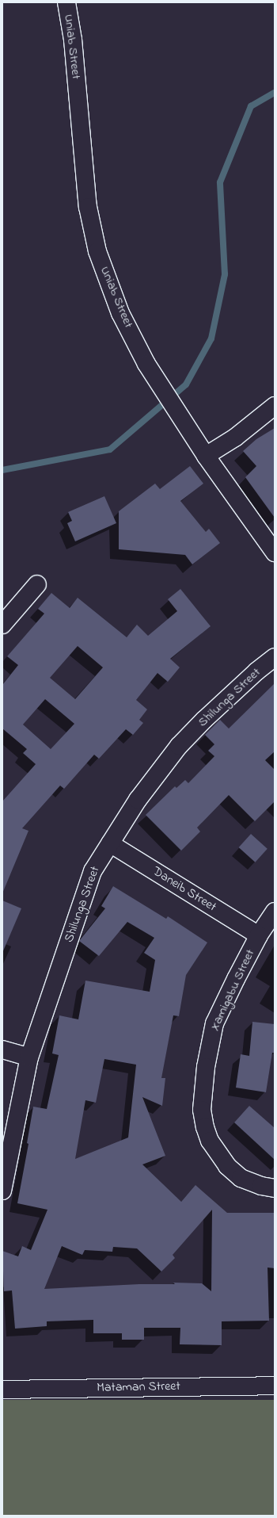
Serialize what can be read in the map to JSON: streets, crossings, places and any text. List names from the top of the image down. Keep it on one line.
{"streets":{"street":["Uniab Street","Shilunga Street","Daneib Street","Xamigabu Street","Mataman Street"]},"crossings":[["Shilunga Street","Daneib Street"],["Daneib Street","Xamigabu Street"]]}
